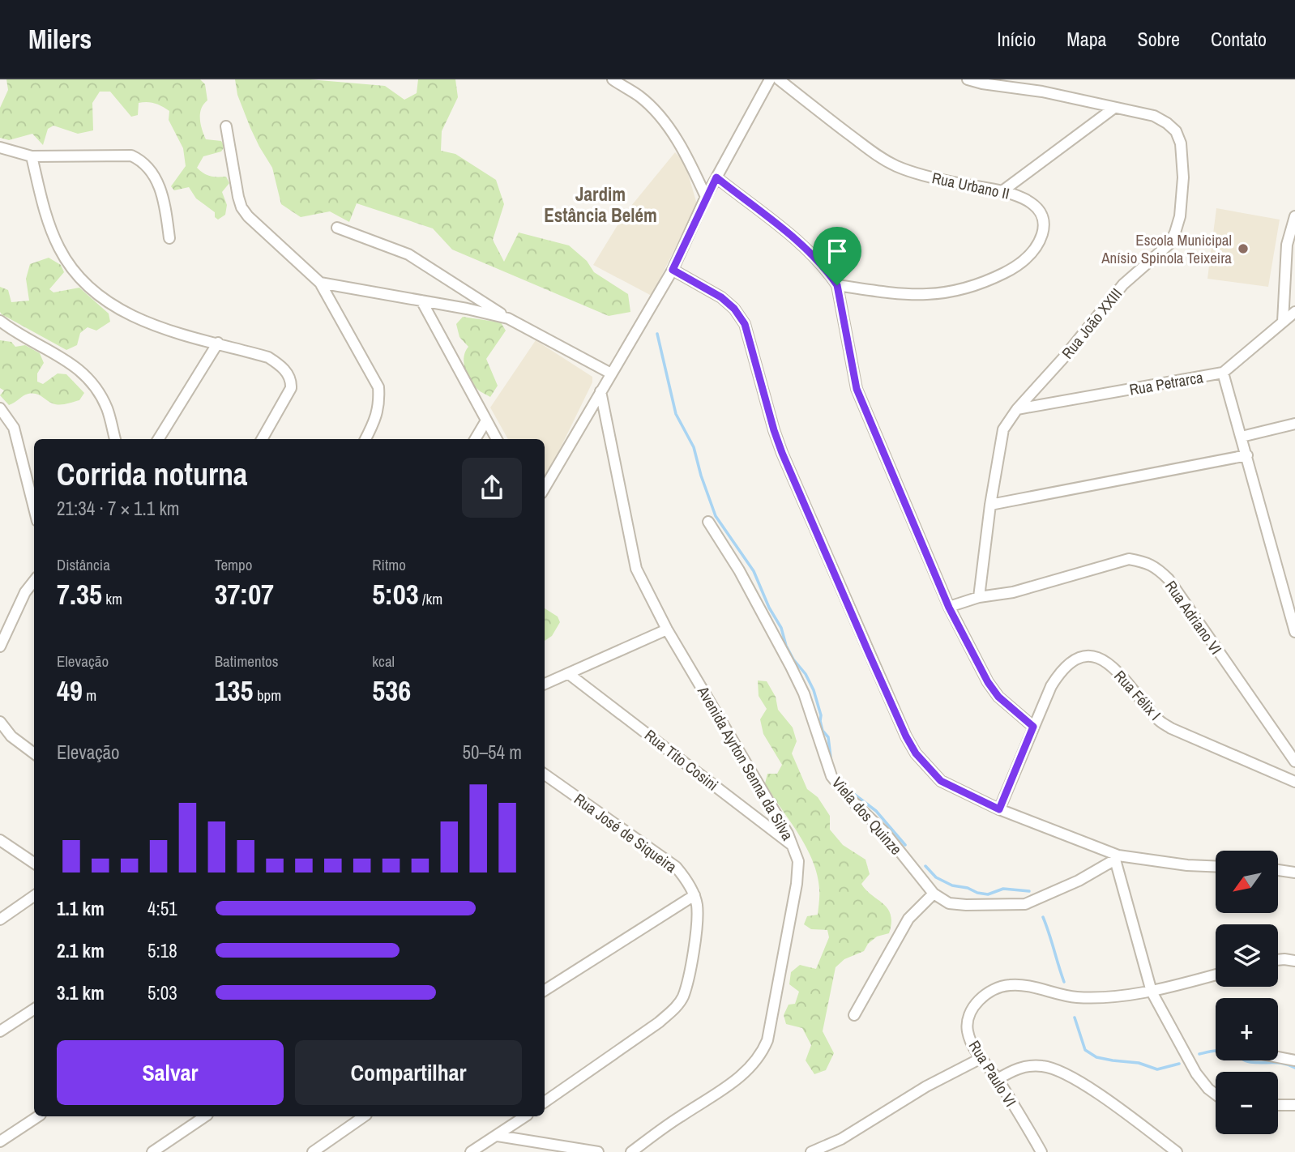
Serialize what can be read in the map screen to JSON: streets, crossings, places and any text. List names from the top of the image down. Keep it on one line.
{"streets":{"street":["Rua Urbano II","Rua João XXIII","Rua Petrarca","Rua Adriano VI","Rua Félix I","Rua Tito Cosini","Avenida Ayrton Senna da Silva","Viela dos Quinze","Rua José de Siqueira","Rua Paulo VI"]},"crossings":[["Rua João XXIII","Rua Petrarca"],["Rua João XXIII","Rua Adriano VI"],["Rua Tito Cosini","Avenida Ayrton Senna da Silva"]],"districts":["Jardim Estância Belém"],"places":["Escola Municipal Anísio Spinola Teixeira"],"north":"bottom left","page":{"header":"Milers","nav":["Início","Mapa","Sobre","Contato"],"heading":["Corrida noturna","21:34 · 7 × 1.1 km"],"stats":[["Distância","7.35 km"],["Tempo","37:07"],["Ritmo","5:03 /km"],["Elevação","49 m"],["Batimentos","135 bpm"],["kcal","536"]],"chart":["Elevação","50–54 m"],"map_buttons":["+","−"],"list":[{"name":"1.1 km","note":"4:51"},{"name":"2.1 km","note":"5:18"},{"name":"3.1 km","note":"5:03"}],"buttons":["Salvar","Compartilhar"]}}
